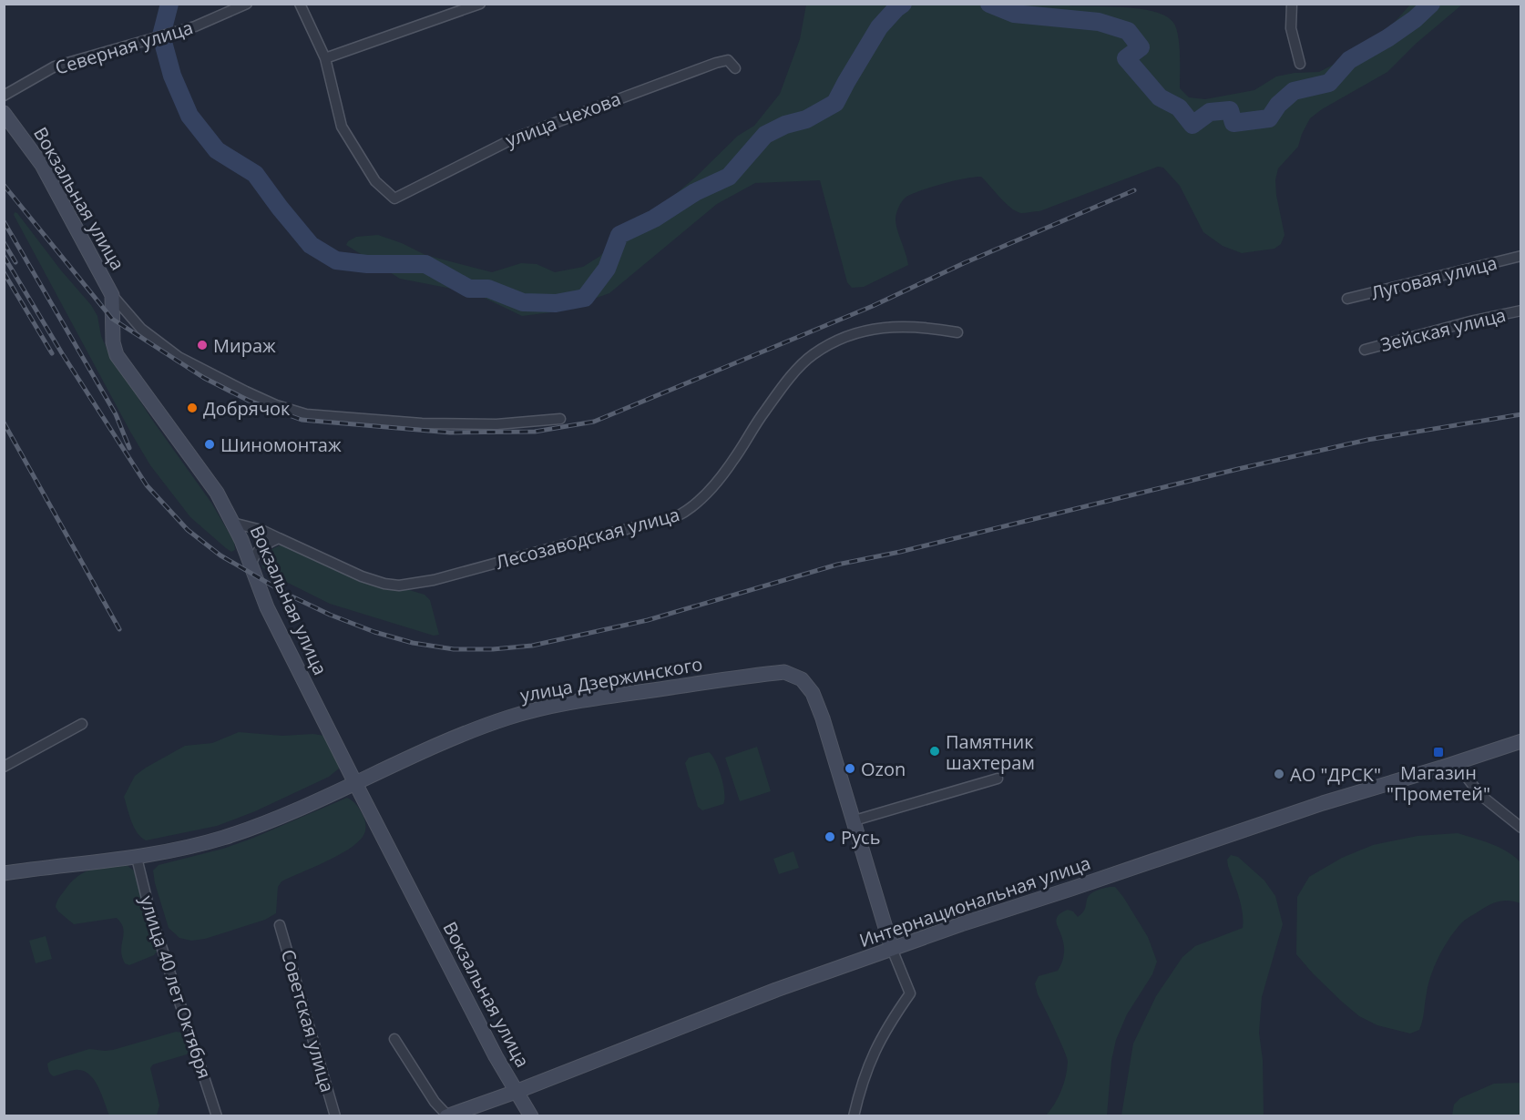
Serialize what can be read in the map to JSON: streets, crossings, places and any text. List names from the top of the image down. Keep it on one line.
{"streets":{"main road":["Вокзальная улица","улица Дзержинского","Интернациональная улица"],"street":["Северная улица","улица Чехова","Луговая улица","Зейская улица","Лесозаводская улица","улица 40 лет Октября","Советская улица"]},"crossings":[["Вокзальная улица","Лесозаводская улица"],["Вокзальная улица","улица Дзержинского"],["Вокзальная улица","Интернациональная улица"],["улица Дзержинского","Интернациональная улица"],["улица Дзержинского","улица 40 лет Октября"]],"places":{"other":["Мираж","Добрячок","Шиномонтаж","Памятник шахтерам","Ozon","АО \"ДРСК\"","Русь"],"transit":["Магазин \"Прометей\""]}}
